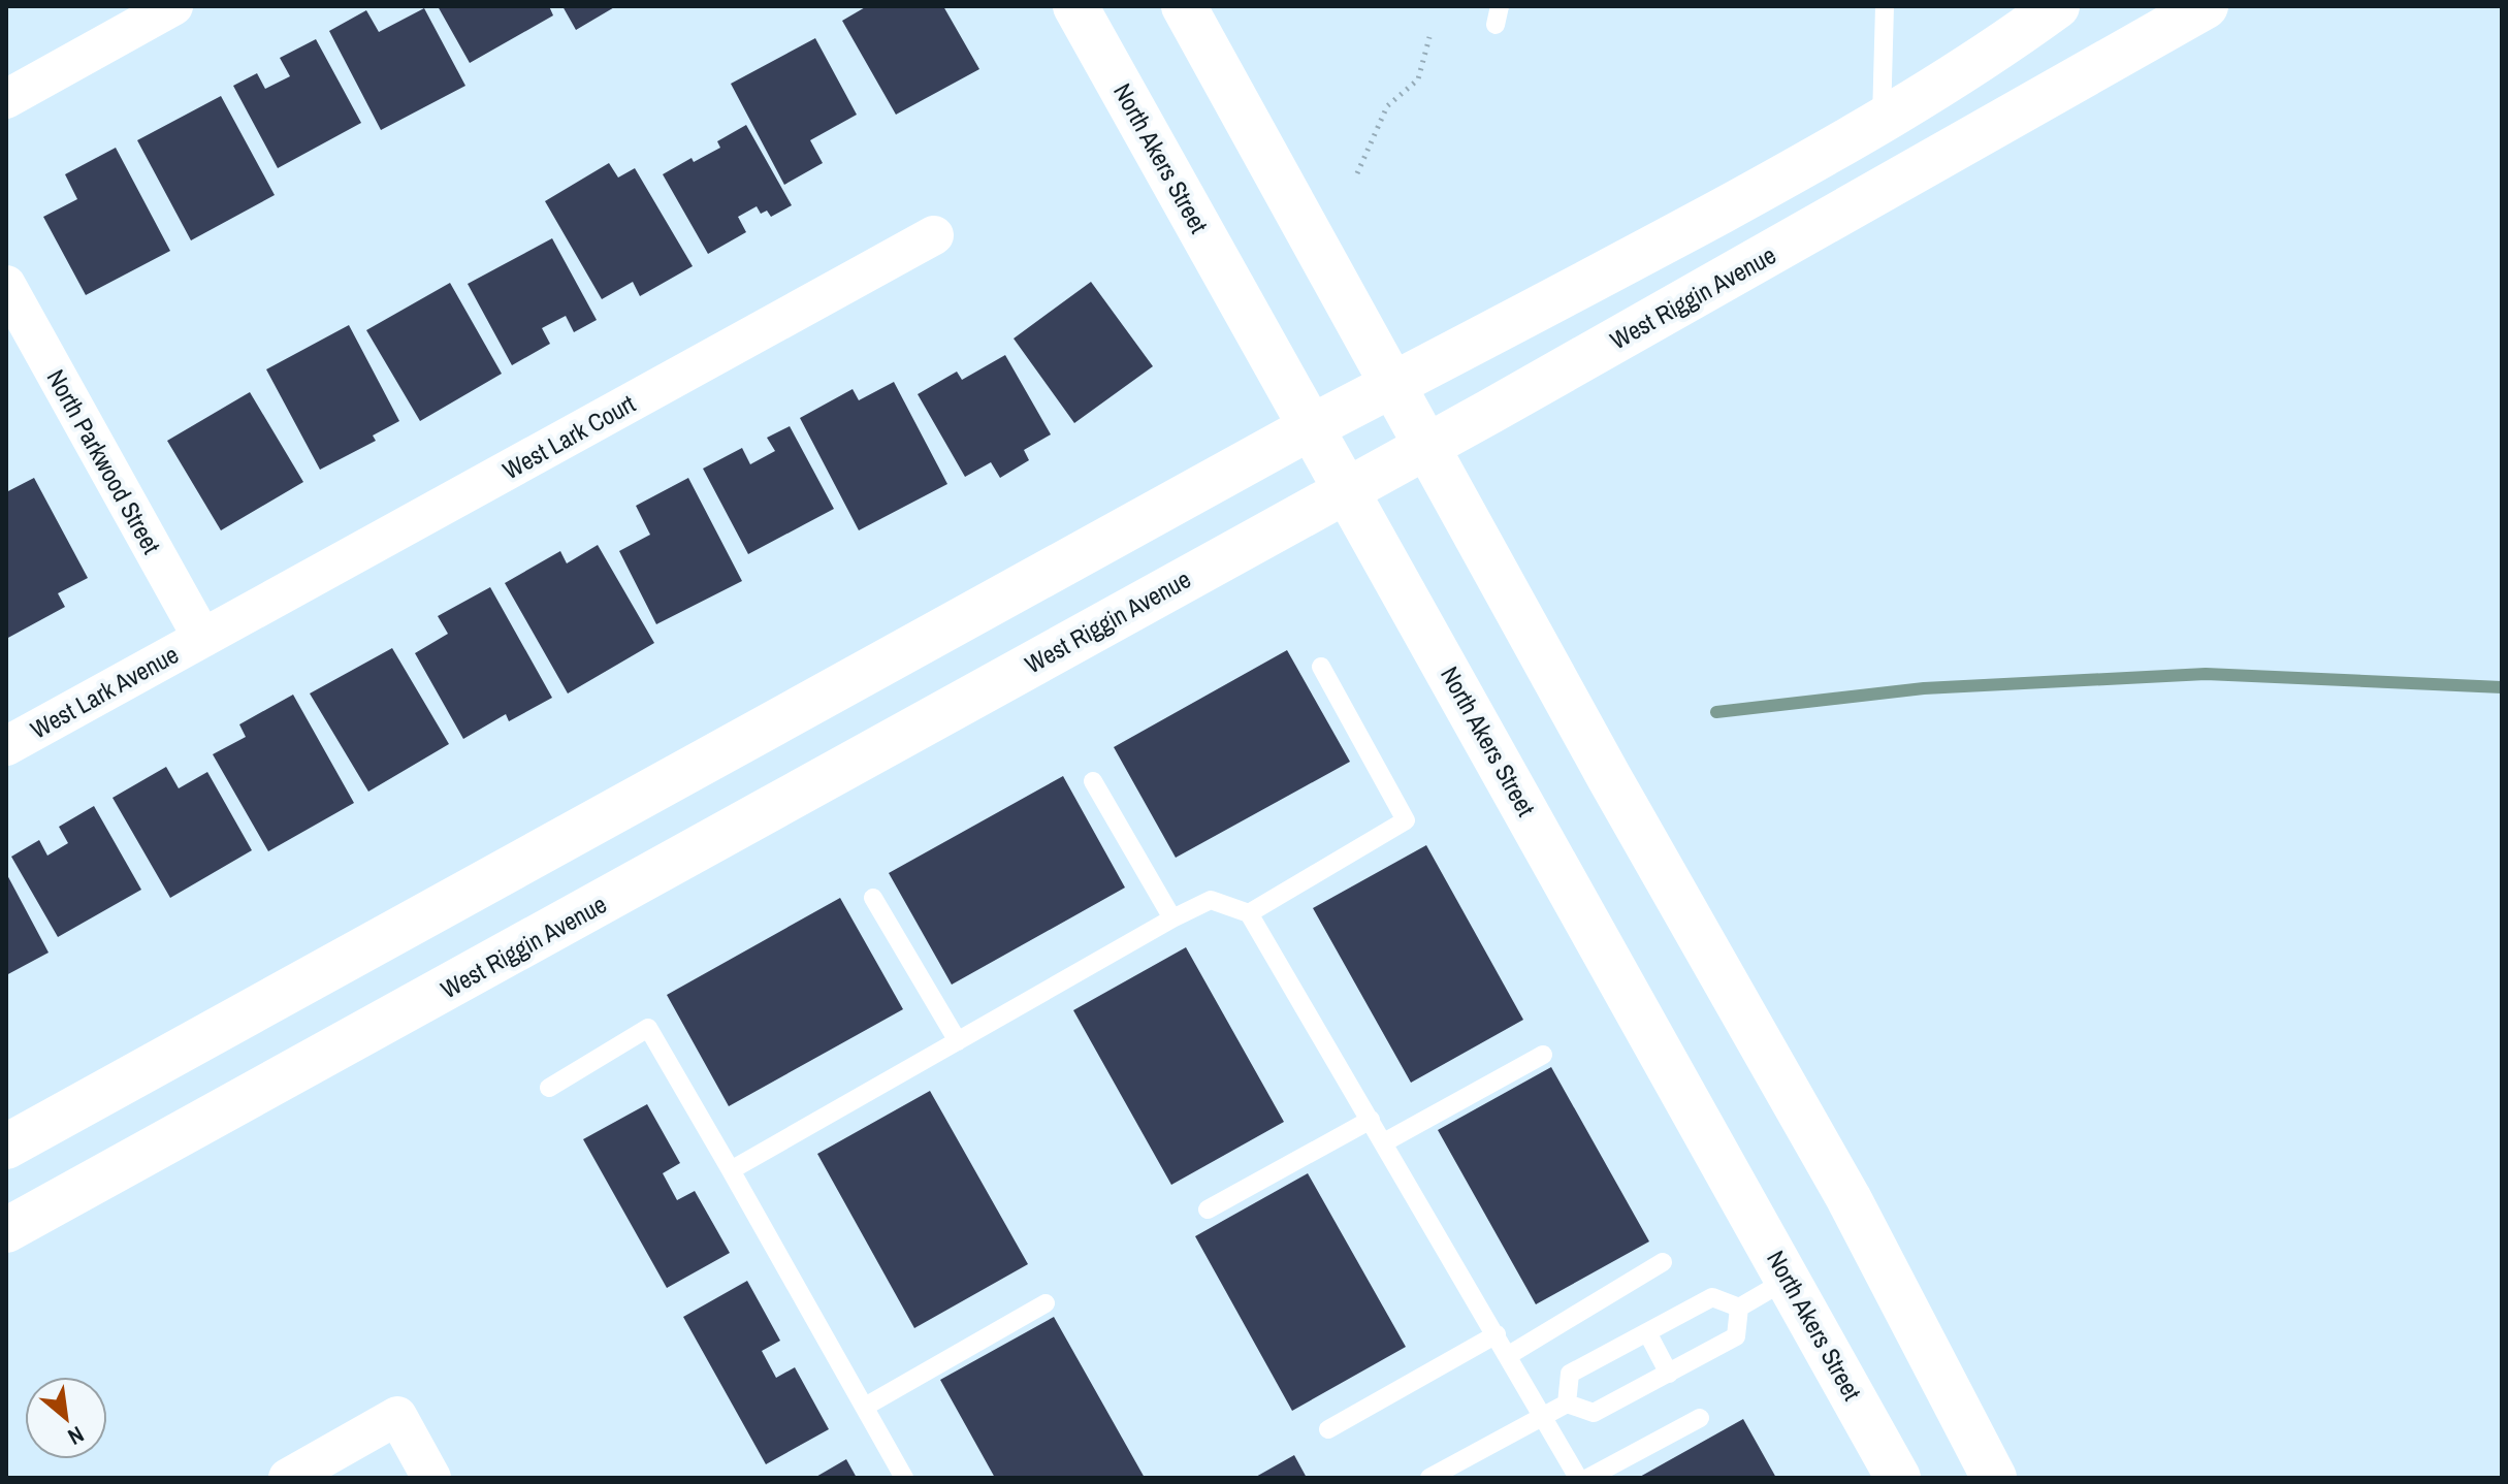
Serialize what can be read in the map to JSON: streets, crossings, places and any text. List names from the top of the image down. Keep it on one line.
{"streets":{"main road":["North Akers Street","West Riggin Avenue"],"street":["West Lark Court","North Parkwood Street","West Lark Avenue"]},"crossings":[["North Akers Street","West Riggin Avenue"],["West Lark Court","North Parkwood Street"],["West Lark Court","West Lark Avenue"],["North Parkwood Street","West Lark Avenue"]],"north":"bottom right"}
